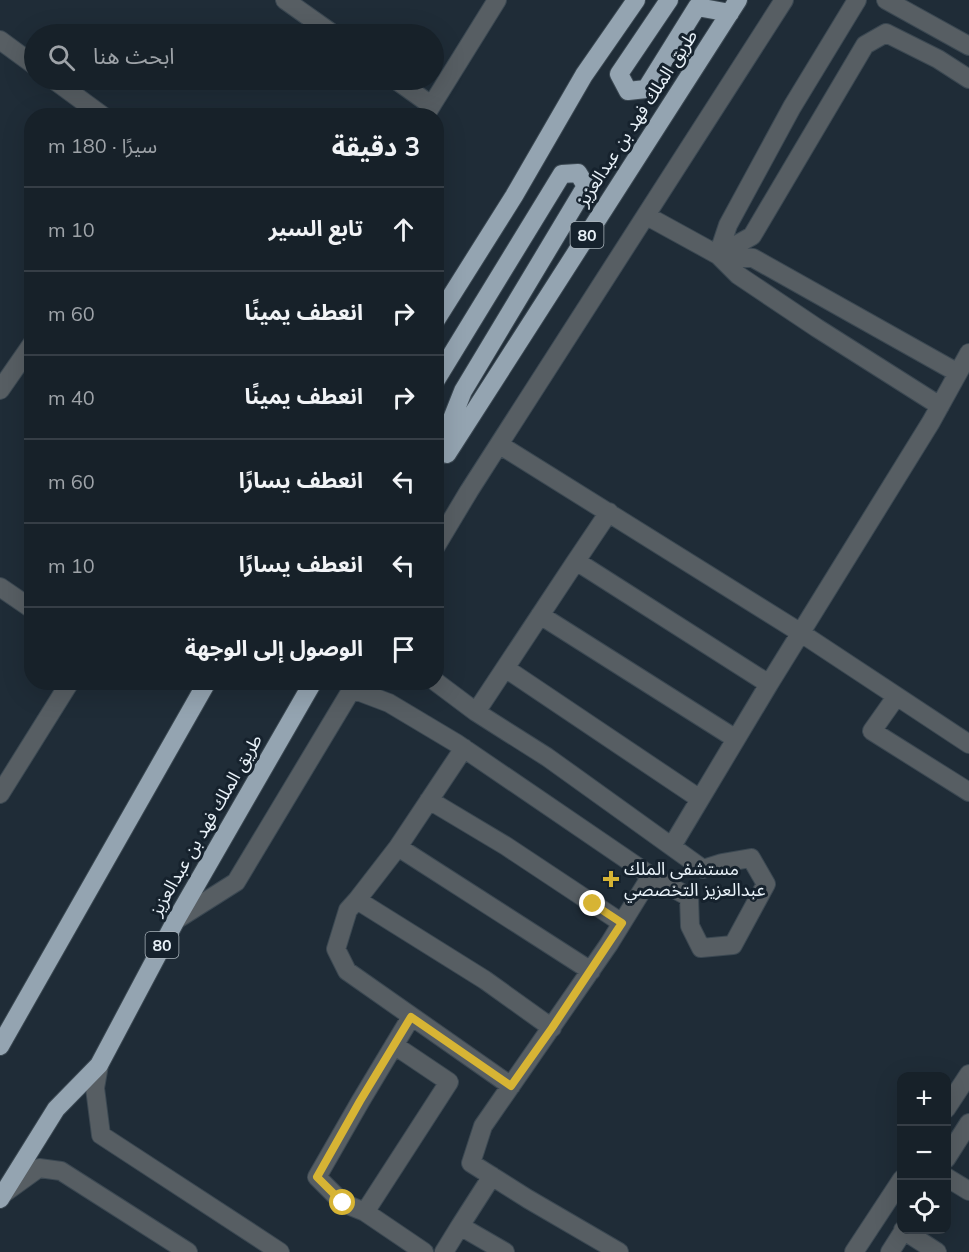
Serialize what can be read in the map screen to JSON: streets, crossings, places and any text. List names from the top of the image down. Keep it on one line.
{"streets":{"highway":["طريق الملك فهد بن عبدالعزيز","80"]},"places":{"health":["مستشفى الملك عبدالعزيز التخصصي"]},"page":{"search":"ابحث هنا","heading":["3 دقيقة","سيرًا · 180 m"],"list":[["تابع السير","10 m"],["انعطف يمينًا","60 m"],["انعطف يمينًا","40 m"],["انعطف يسارًا","60 m"],["انعطف يسارًا","10 m"],"الوصول إلى الوجهة"],"map_buttons":["+","−"]}}
